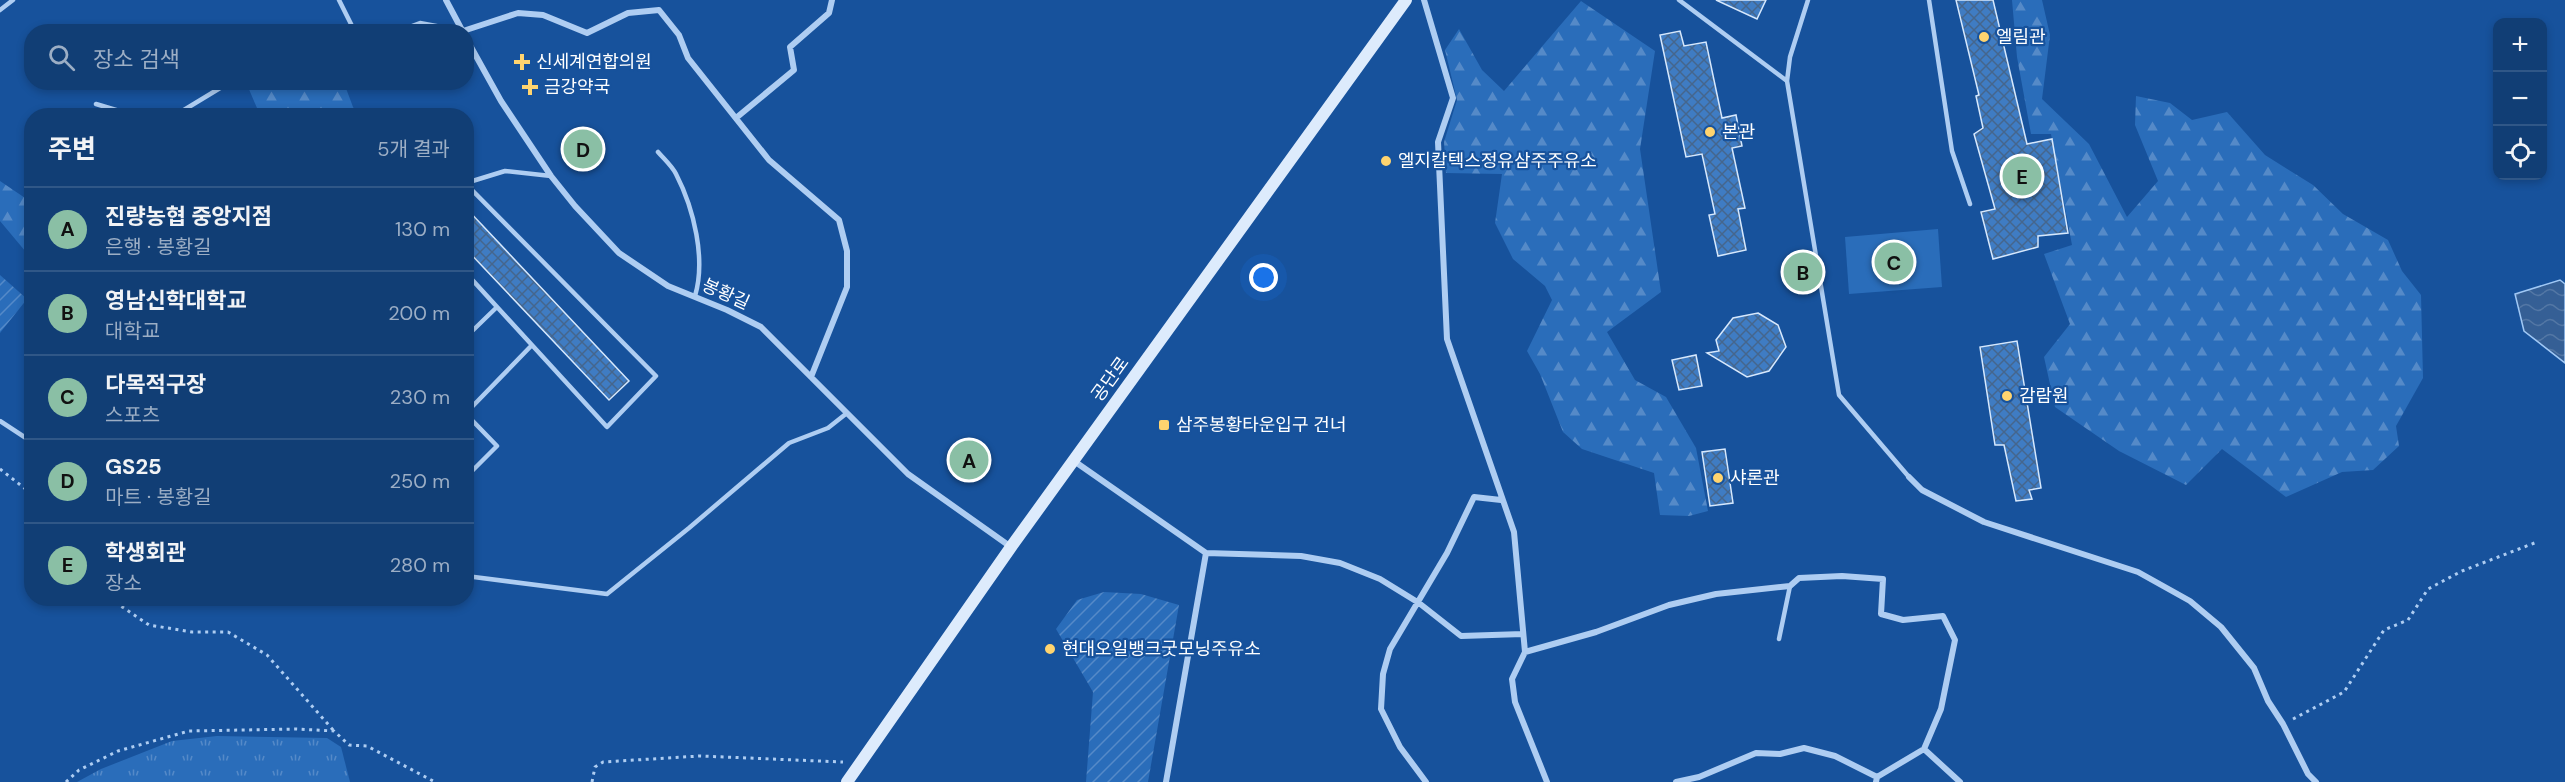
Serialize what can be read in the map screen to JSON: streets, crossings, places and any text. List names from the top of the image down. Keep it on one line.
{"streets":{"street":["봉황길","공단로"]},"crossings":[["봉황길","공단로"]],"places":{"other":["엘림관","본관","엘지칼텍스정유삼주주유소","감람원","샤론관","현대오일뱅크굿모닝주유소"],"health":["신세계연합의원","금강약국"],"transit":["삼주봉황타운입구 건너"]},"page":{"map_buttons":["+","−"],"search":"장소 검색","heading":["주변","5개 결과"],"pins":["D","E","C","B","A"],"list":[{"mark":"A","name":"진량농협 중앙지점","note":"은행 · 봉황길","value":"130 m"},{"mark":"B","name":"영남신학대학교","note":"대학교","value":"200 m"},{"mark":"C","name":"다목적구장","note":"스포츠","value":"230 m"},{"mark":"D","name":"GS25","note":"마트 · 봉황길","value":"250 m"},{"mark":"E","name":"학생회관","note":"장소","value":"280 m"}]}}
